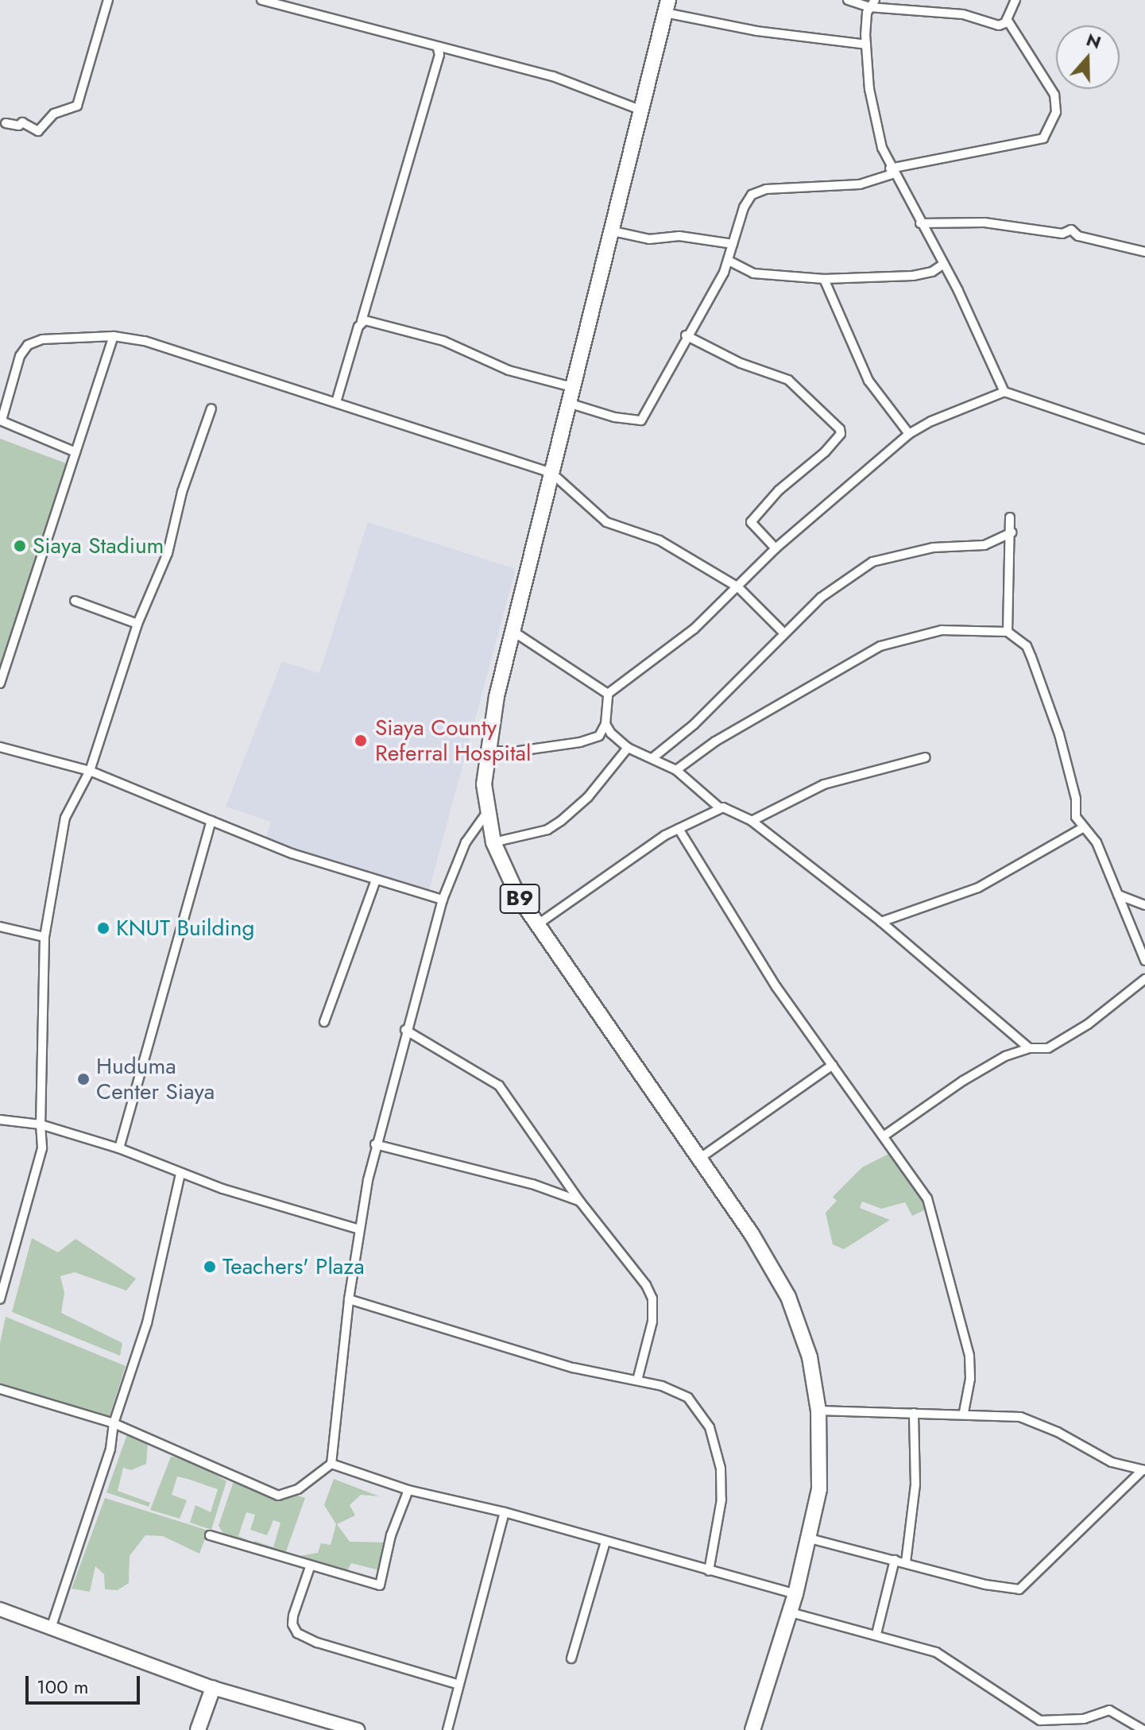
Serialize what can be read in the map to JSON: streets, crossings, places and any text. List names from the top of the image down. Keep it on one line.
{"streets":{"highway":["B9"]},"places":["Siaya Stadium","Siaya County Referral Hospital","KNUT Building","Huduma Center Siaya","Teachers' Plaza"],"scale_bar":"100 m","north":"top"}
